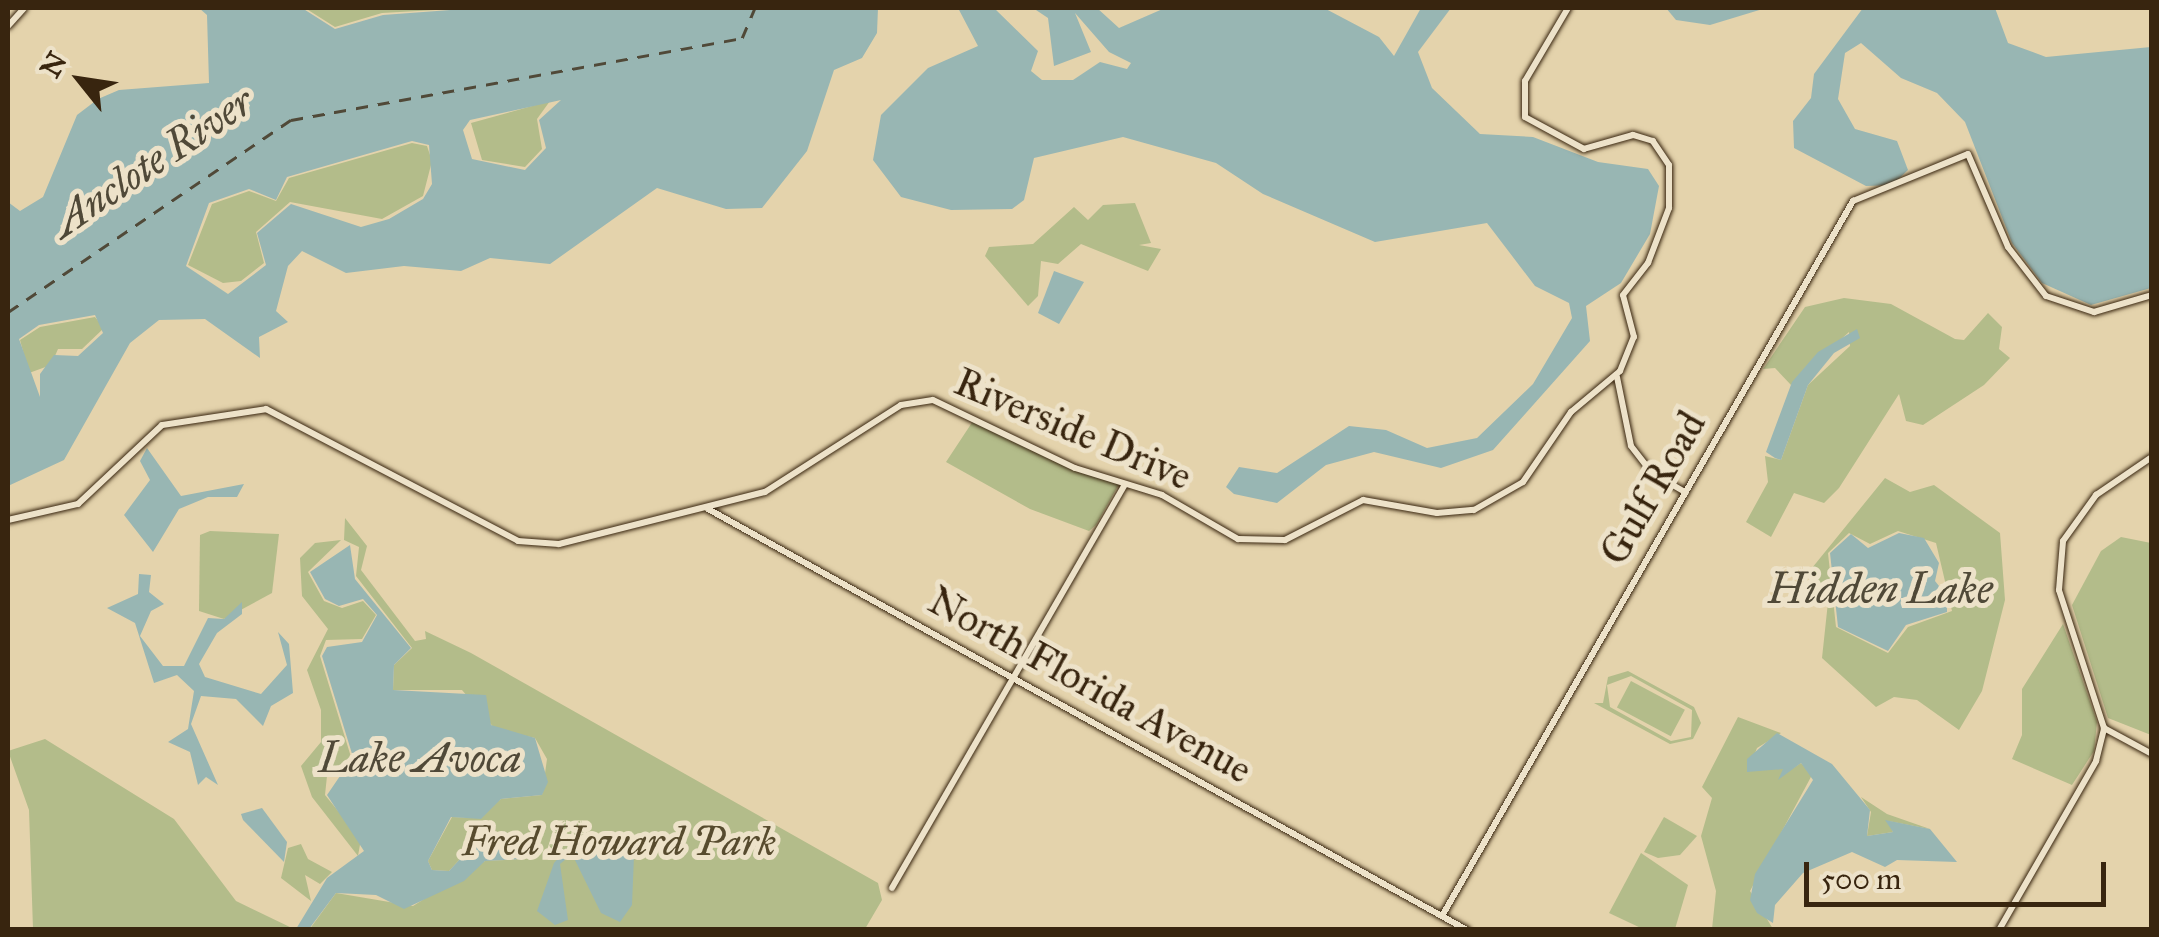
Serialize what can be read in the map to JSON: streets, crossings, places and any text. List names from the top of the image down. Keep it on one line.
{"streets":{"street":["Riverside Drive","Gulf Road","North Florida Avenue"]},"crossings":[["Riverside Drive","North Florida Avenue"],["Gulf Road","North Florida Avenue"]],"water":["Anclote River","Hidden Lake","Lake Avoca"],"parks":["Fred Howard Park"],"scale_bar":"500 m","north":"top left"}
